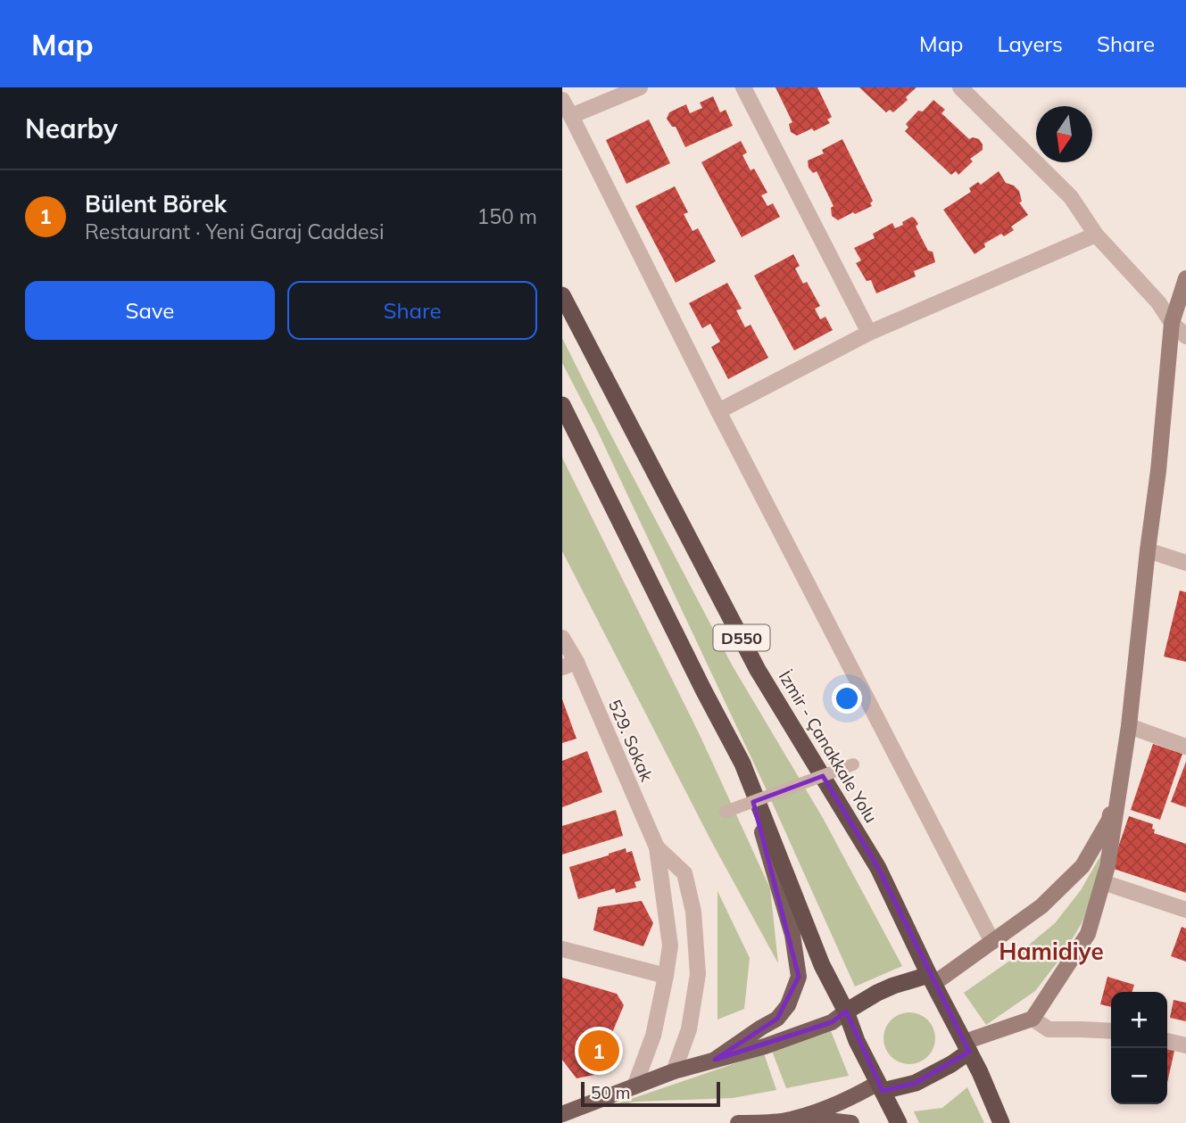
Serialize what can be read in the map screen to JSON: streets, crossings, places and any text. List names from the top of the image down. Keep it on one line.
{"streets":{"highway":["D550","İzmir - Çanakkale Yolu"],"street":["529. Sokak"]},"districts":["Hamidiye"],"scale_bar":"50 m","north":"bottom","page":{"header":"Map","nav":["Map","Layers","Share"],"heading":"Nearby","list":[{"mark":"1","name":"Bülent Börek","note":"Restaurant · Yeni Garaj Caddesi","value":"150 m"}],"buttons":["Save","Share"],"map_buttons":["+","−"],"pins":"1","scale":"50 m"}}
